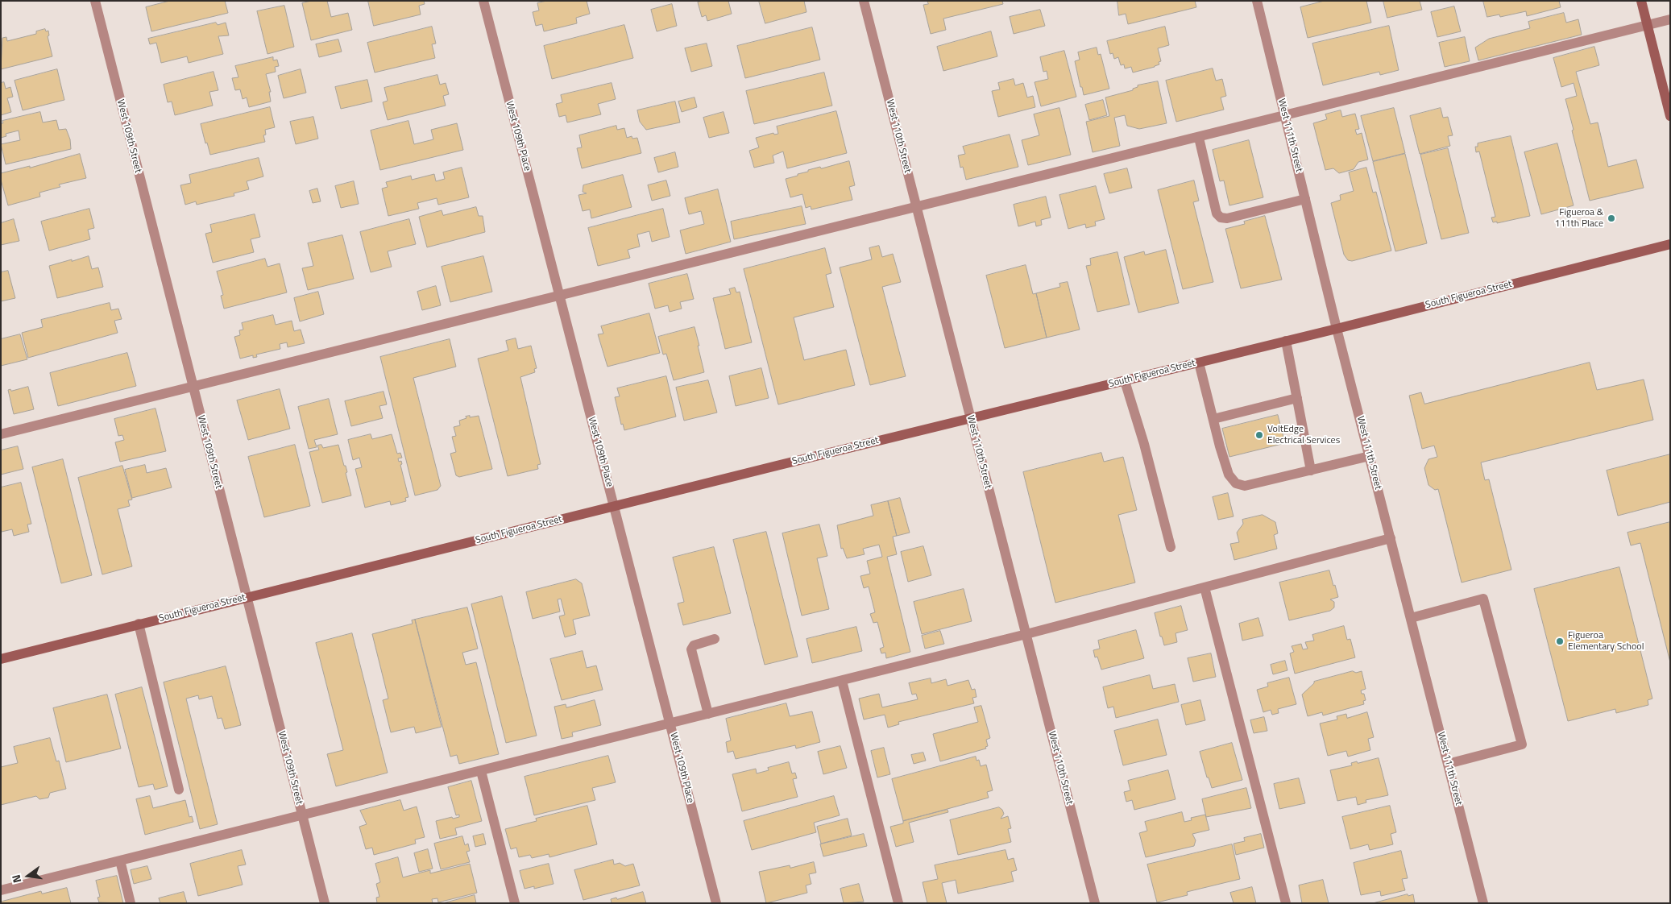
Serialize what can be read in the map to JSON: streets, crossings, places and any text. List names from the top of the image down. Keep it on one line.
{"streets":{"main road":["South Figueroa Street"],"street":["West 111th Street","West 109th Street","West 109th Place","West 110th Street"]},"crossings":[["West 111th Street","South Figueroa Street"],["West 109th Street","South Figueroa Street"],["West 109th Place","South Figueroa Street"],["West 110th Street","South Figueroa Street"]],"places":["Figueroa & 111th Place","VoltEdge Electrical Services","Figueroa Elementary School"],"north":"left"}
